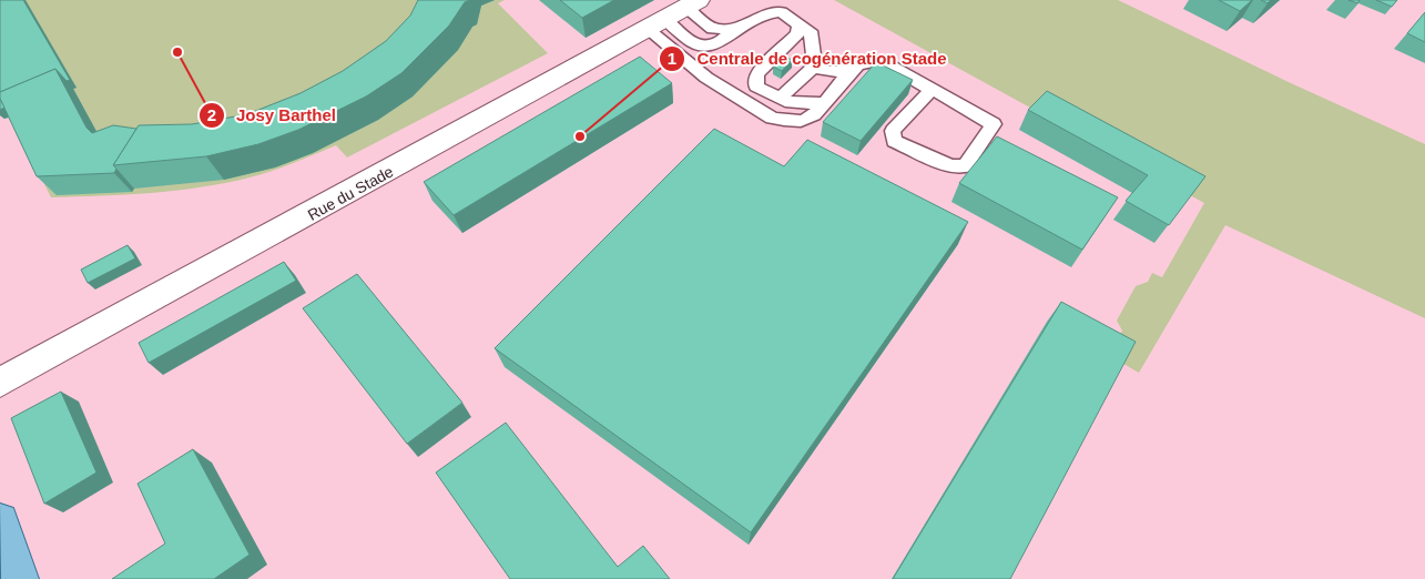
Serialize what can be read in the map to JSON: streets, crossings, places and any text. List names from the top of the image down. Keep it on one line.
{"streets":{"street":["Rue du Stade"]},"places":["Josy Barthel","Centrale de cogénération Stade"]}
